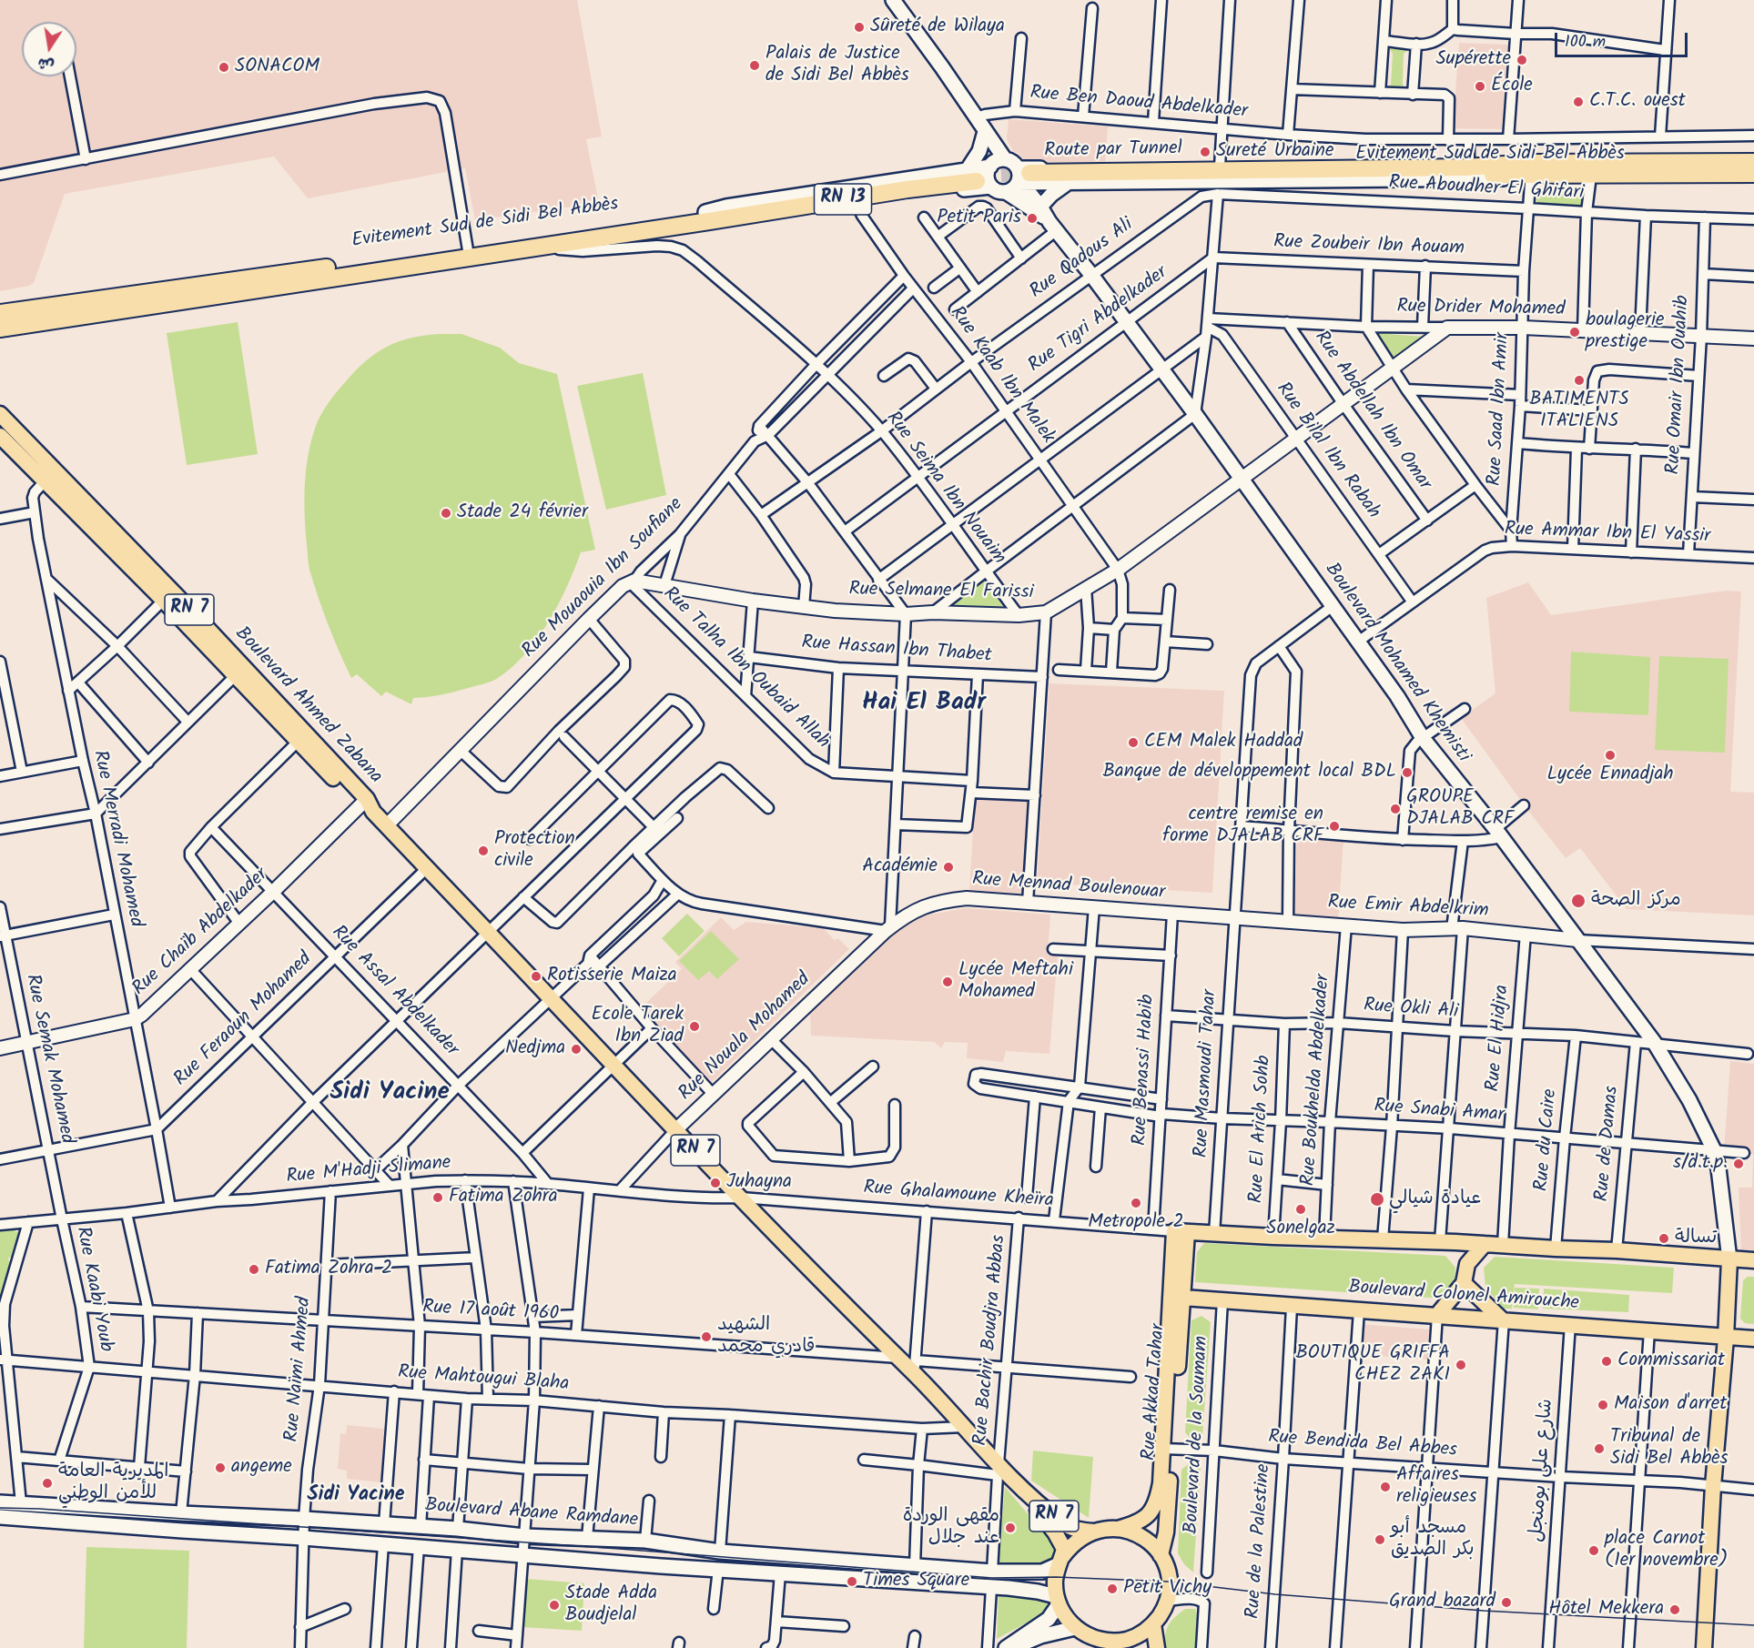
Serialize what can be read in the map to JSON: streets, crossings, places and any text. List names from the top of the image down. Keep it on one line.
{"streets":{"highway":["Evitement Sud de Sidi Bel Abbès","RN 13"],"main road":["RN 7","Boulevard Mohamed Khemisti","Boulevard Ahmed Zabana","Boulevard Colonel Amirouche","Rue Akkad Tahar","Boulevard Abane Ramdane"],"street":["Rue Ben Daoud Abdelkader","Rue Aboudher El Ghifari","Rue Zoubeir Ibn Aouam","Rue Qadous Ali","Rue Drider Mohamed","Rue Tigri Abdelkader","Rue Kaab Ibn Malek","Rue Omair Ibn Ouahib","Rue Saad Ibn Amir","Rue Abdellah Ibn Omar","Rue Bilal Ibn Rabah","Rue Seima Ibn Nouaim","Rue Ammar Ibn El Yassir","Rue Mouaouia Ibn Soufiane","Rue Selmane El Farissi","Rue Hassan Ibn Thabet","Rue Talha Ibn Oubaid Allah","Rue Merradi Mohamed","Rue Mennad Boulenouar","Rue Emir Abdelkrim","Rue Chaïb Abdelkader","Rue Assal Abdelkader","Rue Okli Ali","Rue Feraoun Mohamed","Rue Nouala Mohamed","Rue El Hidjra","Rue Semak Mohamed","Rue Benassi Habib","Rue Masmoudi Tahar","Rue Boukhelda Abdelkader","Rue Snabi Amar","Rue El Arich Sohb","Rue du Caire","Rue de Damas","Rue M'Hadji Slimane","Rue Ghalamoune Kheïra","Rue Kaabi Youb","Rue 17 août 1960","Rue Bachir Boudjra Abbas","Rue Naïmi Ahmed","Rue Mahtougui Blaha","Boulevard de la Soumam","Rue Bendida Bel Abbes","شارع علي بومنجل","Rue de la Palestine"]},"crossings":[["Evitement Sud de Sidi Bel Abbès","RN 13"],["Evitement Sud de Sidi Bel Abbès","Rue Saad Ibn Amir"],["Evitement Sud de Sidi Bel Abbès","Rue Seima Ibn Nouaim"],["Rue Aboudher El Ghifari","Rue Qadous Ali"],["Rue Aboudher El Ghifari","Rue Omair Ibn Ouahib"],["Rue Aboudher El Ghifari","Rue Saad Ibn Amir"],["Rue Zoubeir Ibn Aouam","Rue Tigri Abdelkader"],["Rue Zoubeir Ibn Aouam","Rue Saad Ibn Amir"],["Rue Qadous Ali","Rue Kaab Ibn Malek"],["Rue Qadous Ali","Rue Seima Ibn Nouaim"],["Rue Qadous Ali","Boulevard Mohamed Khemisti"],["Rue Drider Mohamed","Rue Omair Ibn Ouahib"],["Rue Drider Mohamed","Rue Saad Ibn Amir"],["Rue Drider Mohamed","Rue Abdellah Ibn Omar"],["Rue Drider Mohamed","Rue Bilal Ibn Rabah"],["Rue Drider Mohamed","Rue Selmane El Farissi"],["Rue Tigri Abdelkader","Rue Kaab Ibn Malek"],["Rue Tigri Abdelkader","Rue Seima Ibn Nouaim"],["Rue Tigri Abdelkader","Boulevard Mohamed Khemisti"],["Rue Kaab Ibn Malek","Rue Mouaouia Ibn Soufiane"],["Rue Kaab Ibn Malek","Rue Selmane El Farissi"],["Rue Omair Ibn Ouahib","Rue Ammar Ibn El Yassir"],["Rue Saad Ibn Amir","Rue Ammar Ibn El Yassir"],["Rue Abdellah Ibn Omar","Rue Selmane El Farissi"],["Rue Bilal Ibn Rabah","Rue Ammar Ibn El Yassir"],["Rue Bilal Ibn Rabah","Rue Selmane El Farissi"],["Rue Seima Ibn Nouaim","Rue Mouaouia Ibn Soufiane"],["Rue Seima Ibn Nouaim","Rue Selmane El Farissi"],["Rue Ammar Ibn El Yassir","Boulevard Mohamed Khemisti"],["Rue Mouaouia Ibn Soufiane","Rue Selmane El Farissi"],["Rue Mouaouia Ibn Soufiane","RN 7"],["Rue Mouaouia Ibn Soufiane","Rue Talha Ibn Oubaid Allah"],["Rue Selmane El Farissi","Boulevard Mohamed Khemisti"],["Rue Selmane El Farissi","Rue Talha Ibn Oubaid Allah"],["RN 7","Boulevard Ahmed Zabana"],["RN 7","Rue Chaïb Abdelkader"],["RN 7","Rue Feraoun Mohamed"],["RN 7","Rue Nouala Mohamed"],["RN 7","Rue M'Hadji Slimane"],["RN 7","Rue Ghalamoune Kheïra"],["RN 7","Rue 17 août 1960"],["RN 7","Rue Bachir Boudjra Abbas"],["RN 7","Rue Mahtougui Blaha"],["RN 7","Rue Akkad Tahar"],["RN 7","Boulevard Abane Ramdane"],["Boulevard Mohamed Khemisti","Rue Emir Abdelkrim"],["Boulevard Mohamed Khemisti","Rue Okli Ali"],["Boulevard Mohamed Khemisti","Rue Masmoudi Tahar"],["Boulevard Mohamed Khemisti","Rue Snabi Amar"],["Boulevard Ahmed Zabana","Rue Merradi Mohamed"],["Boulevard Ahmed Zabana","Rue Chaïb Abdelkader"],["Rue Merradi Mohamed","Rue Chaïb Abdelkader"],["Rue Merradi Mohamed","Rue Feraoun Mohamed"],["Rue Merradi Mohamed","Rue M'Hadji Slimane"],["Rue Mennad Boulenouar","Rue Emir Abdelkrim"],["Rue Mennad Boulenouar","Rue Nouala Mohamed"],["Rue Mennad Boulenouar","Rue Benassi Habib"],["Rue Mennad Boulenouar","Rue Masmoudi Tahar"],["Rue Emir Abdelkrim","Rue El Hidjra"],["Rue Emir Abdelkrim","Rue Masmoudi Tahar"],["Rue Emir Abdelkrim","Rue Boukhelda Abdelkader"],["Rue Chaïb Abdelkader","Rue Assal Abdelkader"],["Rue Chaïb Abdelkader","Rue Semak Mohamed"],["Rue Assal Abdelkader","Rue Feraoun Mohamed"],["Rue Assal Abdelkader","Rue M'Hadji Slimane"],["Rue Okli Ali","Rue El Hidjra"],["Rue Okli Ali","Rue Benassi Habib"],["Rue Okli Ali","Rue Masmoudi Tahar"],["Rue Okli Ali","Rue Boukhelda Abdelkader"],["Rue Okli Ali","Rue El Arich Sohb"],["Rue Okli Ali","Rue du Caire"],["Rue Okli Ali","Rue de Damas"],["Rue Nouala Mohamed","Rue M'Hadji Slimane"],["Rue El Hidjra","Rue Snabi Amar"],["Rue Semak Mohamed","Rue M'Hadji Slimane"],["Rue Semak Mohamed","Rue Kaabi Youb"],["Rue Benassi Habib","Rue Snabi Amar"],["Rue Benassi Habib","Rue Ghalamoune Kheïra"],["Rue Masmoudi Tahar","Rue Snabi Amar"],["Rue Boukhelda Abdelkader","Rue Snabi Amar"],["Rue Snabi Amar","Rue El Arich Sohb"],["Rue Snabi Amar","Rue du Caire"],["Rue Snabi Amar","Rue de Damas"],["Rue M'Hadji Slimane","Rue Ghalamoune Kheïra"],["Rue M'Hadji Slimane","Rue Kaabi Youb"],["Rue M'Hadji Slimane","Rue Naïmi Ahmed"],["Rue Ghalamoune Kheïra","Rue Bachir Boudjra Abbas"],["Rue Ghalamoune Kheïra","Rue Akkad Tahar"],["Rue Kaabi Youb","Rue 17 août 1960"],["Rue Kaabi Youb","Rue Mahtougui Blaha"],["Boulevard Colonel Amirouche","Rue Akkad Tahar"],["Boulevard Colonel Amirouche","Boulevard de la Soumam"],["Boulevard Colonel Amirouche","شارع علي بومنجل"],["Boulevard Colonel Amirouche","Rue de la Palestine"],["Rue 17 août 1960","Rue Naïmi Ahmed"],["Rue Bachir Boudjra Abbas","Boulevard Abane Ramdane"],["Rue Naïmi Ahmed","Rue Mahtougui Blaha"],["Rue Naïmi Ahmed","Boulevard Abane Ramdane"],["Rue Akkad Tahar","Rue Bendida Bel Abbes"],["Rue Akkad Tahar","Boulevard Abane Ramdane"],["Boulevard de la Soumam","Rue Bendida Bel Abbes"],["Rue Bendida Bel Abbes","شارع علي بومنجل"],["Rue Bendida Bel Abbes","Rue de la Palestine"]],"districts":["Hai El Badr","Sidi Yacine","Sidi Yacine"],"places":["Sûreté de Wilaya","Supérette","Palais de Justice de Sidi Bel Abbès","SONACOM","École","C.T.C. ouest","Sureté Urbaine","Petit Paris","boulagerie prestige","BATIMENTS ITALIENS","Stade 24 février","CEM Malek Haddad","Lycée Ennadjah","Banque de développement local BDL","GROUPE DJALAB CRF","centre remise en forme DJALAB CRF","Protection civile","Académie","مركز الصحة","Rotisserie Maiza","Lycée Meftahi Mohamed","Ecole Tarek Ibn Ziad","Nedjma","s/d.t.p.","Juhayna","Fatima Zohra","عيادة شيالي","Metropole 2","Sonelgaz","تسالة","Fatima Zohra 2","الشهيد قادري محمد","Commissariat","BOUTIQUE GRIFFA CHEZ ZAKI","Maison d'arret","Tribunal de Sidi Bel Abbès","angeme","المديرية العامة للأمن الوطني","Affaires religieuses","مقهى الوردة عند جلال","مسجد أبو بكر الصديق","place Carnot (1er novembre)","Times Square","Petit Vichy","Grand bazard","Stade Adda Boudjelal","Hôtel Mekkera"],"scale_bar":"100 m","north":"bottom"}
